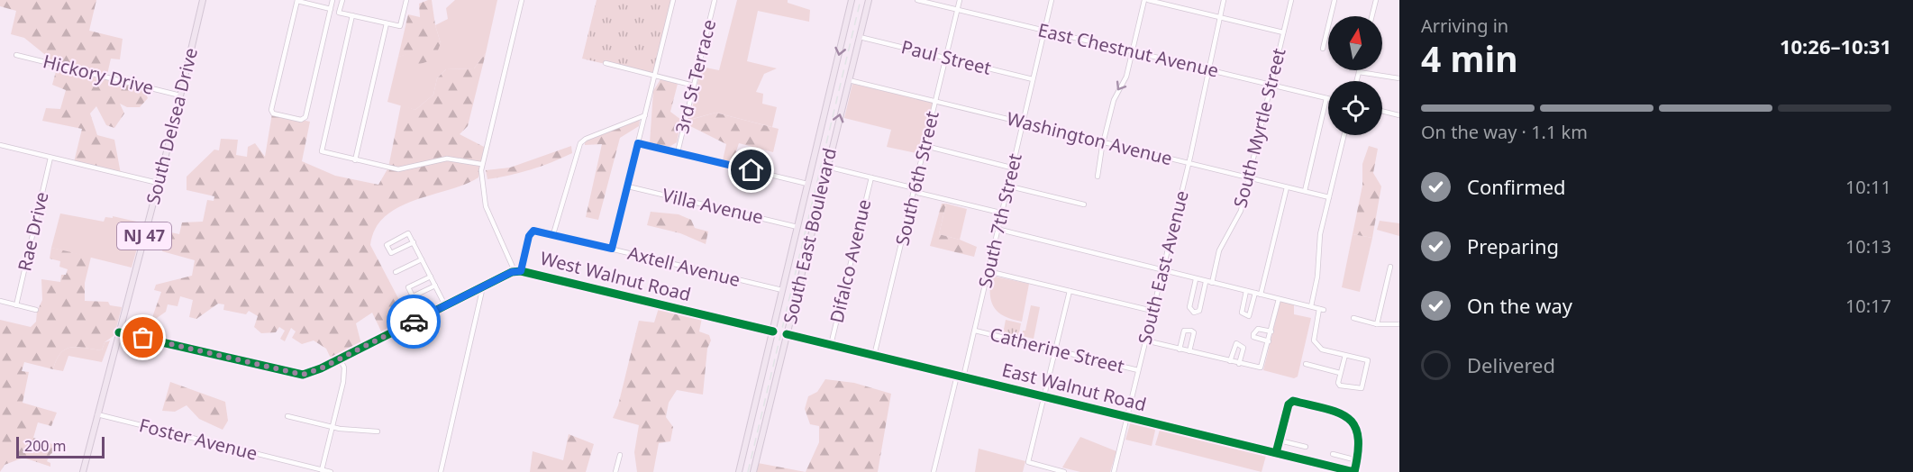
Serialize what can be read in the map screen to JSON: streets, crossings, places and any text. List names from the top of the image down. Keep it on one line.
{"streets":{"main road":["South Delsea Drive","NJ 47","South East Boulevard"],"street":["East Chestnut Avenue","Paul Street","Hickory Drive","3rd St Terrace","South Myrtle Street","Washington Avenue","South 6th Street","Villa Avenue","South 7th Street","Rae Drive","Difalco Avenue","Axtell Avenue","South East Avenue","West Walnut Road","Catherine Street","East Walnut Road","Foster Avenue"]},"crossings":[["East Chestnut Avenue","South Myrtle Street"],["East Chestnut Avenue","South 6th Street"],["East Chestnut Avenue","South 7th Street"],["East Chestnut Avenue","South East Avenue"],["Paul Street","South 6th Street"],["Paul Street","South 7th Street"],["Paul Street","South East Boulevard"],["Hickory Drive","South Delsea Drive"],["South Delsea Drive","West Walnut Road"],["South Delsea Drive","Foster Avenue"],["South Myrtle Street","Washington Avenue"],["Washington Avenue","South 6th Street"],["Washington Avenue","South 7th Street"],["Washington Avenue","South East Boulevard"],["Washington Avenue","South East Avenue"],["South 6th Street","East Walnut Road"],["South 7th Street","Catherine Street"],["South 7th Street","East Walnut Road"],["South East Boulevard","East Walnut Road"],["Difalco Avenue","East Walnut Road"],["Axtell Avenue","West Walnut Road"],["South East Avenue","Catherine Street"],["South East Avenue","East Walnut Road"]],"scale_bar":"200 m","north":"top","page":{"heading":["4 min","Arriving in","10:26–10:31"],"bar":"On the way · 1.1 km","list":[["Confirmed","10:11"],["Preparing","10:13"],["On the way","10:17"],"Delivered"],"scale":"200 m"}}
